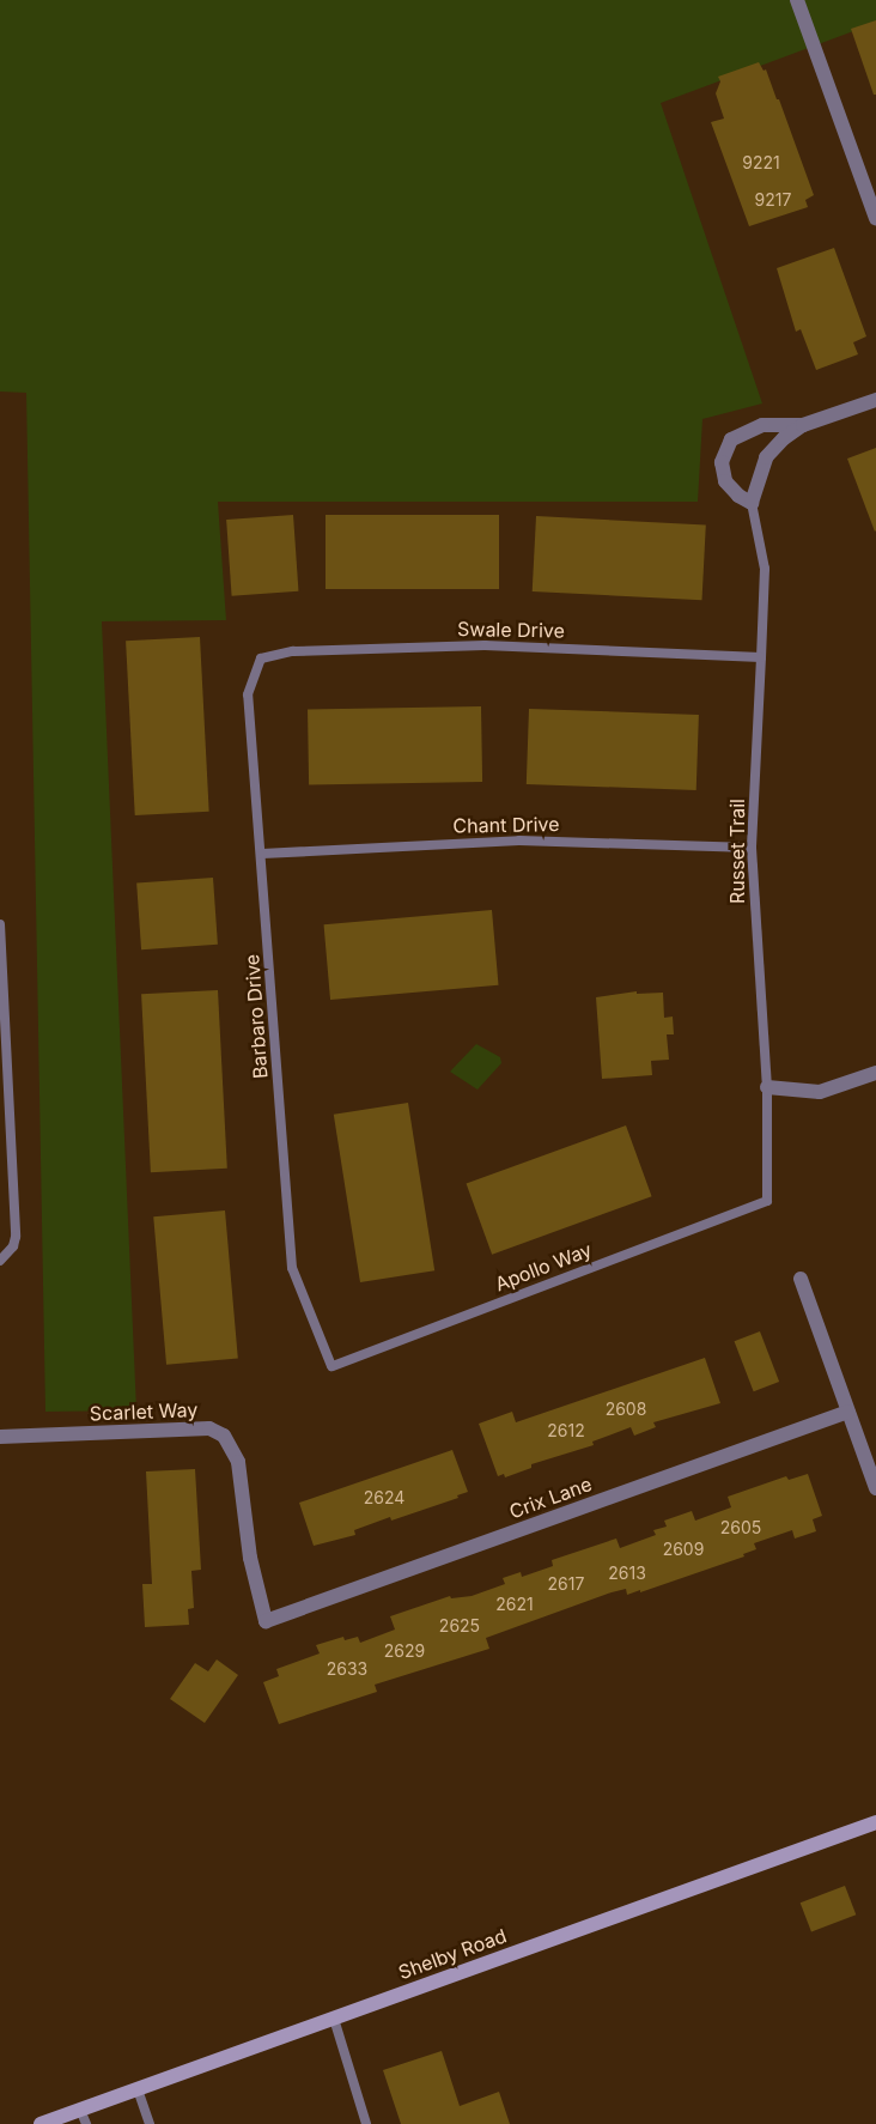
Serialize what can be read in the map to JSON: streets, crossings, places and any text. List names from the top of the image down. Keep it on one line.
{"streets":{"main road":["Shelby Road"],"street":["Scarlet Way","Crix Lane"],"lane":["Swale Drive","Chant Drive","Russet Trail","Barbaro Drive","Apollo Way"]},"crossings":[["Swale Drive","Russet Trail"],["Swale Drive","Barbaro Drive"],["Chant Drive","Russet Trail"],["Chant Drive","Barbaro Drive"],["Russet Trail","Apollo Way"],["Barbaro Drive","Apollo Way"],["Scarlet Way","Crix Lane"]],"house_numbers":["9221","9217","2608","2612","2624","2605","2609","2613","2617","2621","2625","2629","2633"]}
